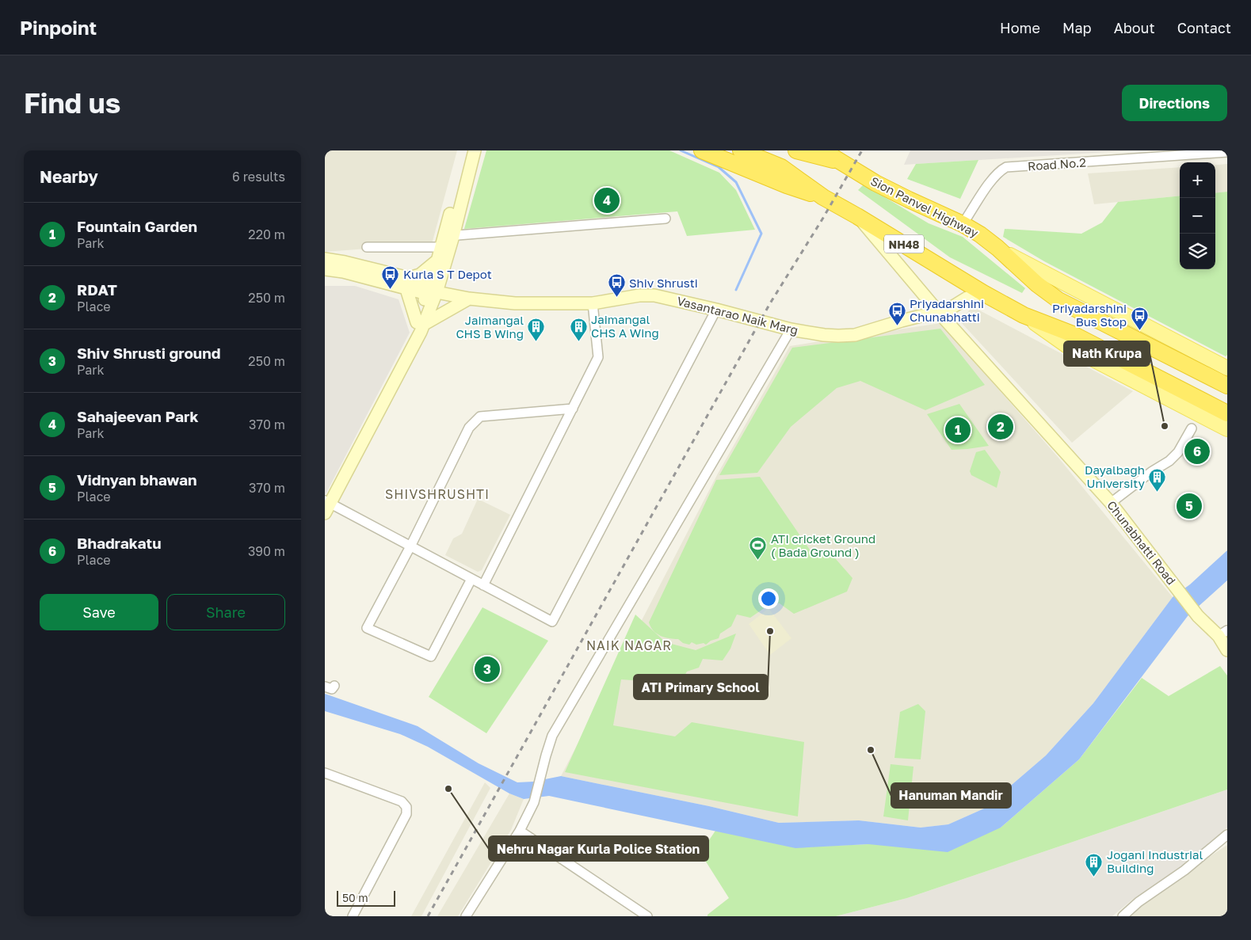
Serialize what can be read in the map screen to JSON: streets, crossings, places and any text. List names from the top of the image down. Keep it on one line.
{"streets":{"highway":["Sion Panvel Highway","NH48"],"street":["Road No.2","Vasantarao Naik Marg","Chunabhatti Road"]},"crossings":[["Road No.2","Sion Panvel Highway"],["NH48","Vasantarao Naik Marg"],["NH48","Chunabhatti Road"],["Vasantarao Naik Marg","Chunabhatti Road"]],"districts":["SHIVSHRUSHTI","NAIK NAGAR"],"places":{"bus stop":["Kurla S T Depot","Shiv Shrusti","Priyadarshini Chunabhatti","Priyadarshini Bus Stop"],"building":["Jaimangal CHS A Wing","Jaimangal CHS B Wing","Dayalbagh University","Jogani Industrial Building"],"other":["Nath Krupa","ATI Primary School","Hanuman Mandir","Nehru Nagar Kurla Police Station"],"sports":["ATI cricket Ground ( Bada Ground )"]},"scale_bar":"50 m","page":{"header":"Pinpoint","nav":["Home","Map","About","Contact"],"buttons":["Directions",["Save","Share"]],"title":"Find us","heading":["Nearby","6 results"],"map_buttons":["+","−"],"pins":["4","2","1","6","5","3"],"list":[{"mark":"1","name":"Fountain Garden","note":"Park","value":"220 m"},{"mark":"2","name":"RDAT","note":"Place","value":"250 m"},{"mark":"3","name":"Shiv Shrusti ground","note":"Park","value":"250 m"},{"mark":"4","name":"Sahajeevan Park","note":"Park","value":"370 m"},{"mark":"5","name":"Vidnyan bhawan","note":"Place","value":"370 m"},{"mark":"6","name":"Bhadrakatu","note":"Place","value":"390 m"}],"scale":"50 m"}}
